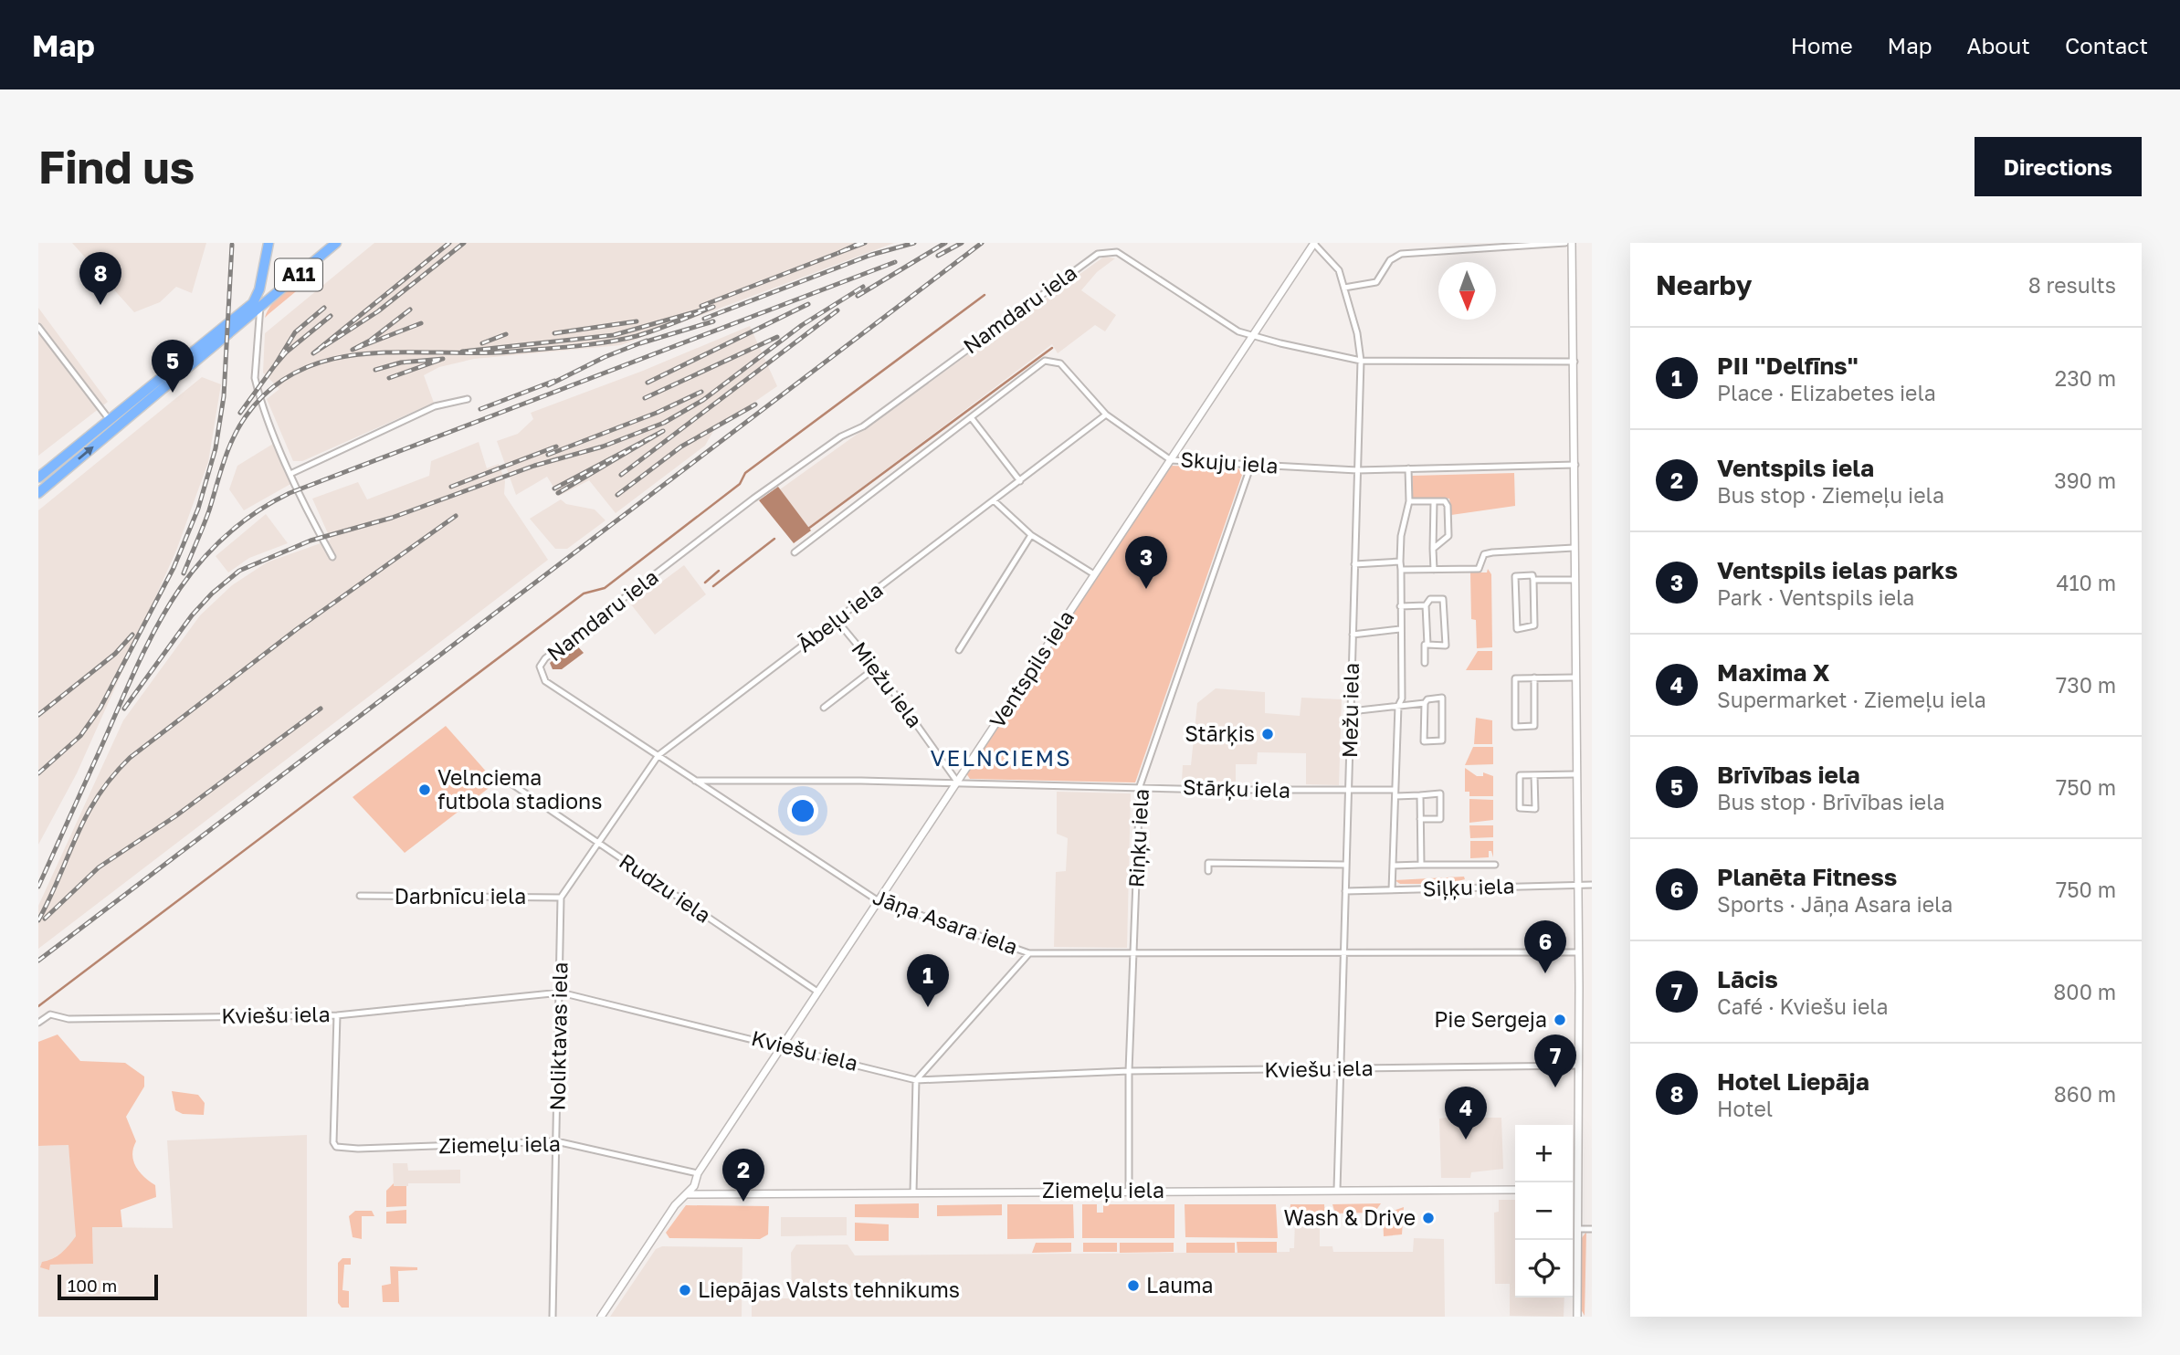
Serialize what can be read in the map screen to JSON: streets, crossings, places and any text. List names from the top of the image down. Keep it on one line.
{"streets":{"highway":["A11"],"street":["Namdaru iela","Skuju iela","Ābeļu iela","Ventspils iela","Miežu iela","Mežu iela","Stārķu iela","Riņķu iela","Siļķu iela","Rudzu iela","Darbnīcu iela","Jāņa Asara iela","Kviešu iela","Noliktavas iela","Ziemeļu iela"]},"crossings":[["Namdaru iela","Ventspils iela"],["Namdaru iela","Mežu iela"],["Namdaru iela","Jāņa Asara iela"],["Skuju iela","Ābeļu iela"],["Skuju iela","Ventspils iela"],["Skuju iela","Mežu iela"],["Skuju iela","Riņķu iela"],["Ābeļu iela","Miežu iela"],["Ābeļu iela","Rudzu iela"],["Ābeļu iela","Jāņa Asara iela"],["Ventspils iela","Miežu iela"],["Ventspils iela","Mežu iela"],["Ventspils iela","Stārķu iela"],["Ventspils iela","Rudzu iela"],["Ventspils iela","Jāņa Asara iela"],["Ventspils iela","Kviešu iela"],["Ventspils iela","Ziemeļu iela"],["Miežu iela","Stārķu iela"],["Mežu iela","Stārķu iela"],["Mežu iela","Siļķu iela"],["Mežu iela","Jāņa Asara iela"],["Mežu iela","Kviešu iela"],["Mežu iela","Ziemeļu iela"],["Stārķu iela","Riņķu iela"],["Stārķu iela","Jāņa Asara iela"],["Riņķu iela","Jāņa Asara iela"],["Riņķu iela","Kviešu iela"],["Riņķu iela","Ziemeļu iela"],["Darbnīcu iela","Noliktavas iela"],["Kviešu iela","Noliktavas iela"],["Kviešu iela","Ziemeļu iela"],["Noliktavas iela","Ziemeļu iela"]],"districts":["VELNCIEMS"],"places":["Stārķis","Velnciema futbola stadions","Pie Sergeja","Wash & Drive","Lauma","Liepājas Valsts tehnikums"],"scale_bar":"100 m","north":"bottom","page":{"header":"Map","nav":["Home","Map","About","Contact"],"buttons":"Directions","title":"Find us","heading":["Nearby","8 results"],"pins":["8","5","3","6","1","7","4","2"],"list":[{"mark":"1","name":"PII \"Delfīns\"","note":"Place · Elizabetes iela","value":"230 m"},{"mark":"2","name":"Ventspils iela","note":"Bus stop · Ziemeļu iela","value":"390 m"},{"mark":"3","name":"Ventspils ielas parks","note":"Park · Ventspils iela","value":"410 m"},{"mark":"4","name":"Maxima X","note":"Supermarket · Ziemeļu iela","value":"730 m"},{"mark":"5","name":"Brīvības iela","note":"Bus stop · Brīvības iela","value":"750 m"},{"mark":"6","name":"Planēta Fitness","note":"Sports · Jāņa Asara iela","value":"750 m"},{"mark":"7","name":"Lācis","note":"Café · Kviešu iela","value":"800 m"},{"mark":"8","name":"Hotel Liepāja","note":"Hotel","value":"860 m"}],"map_buttons":["+","−"],"scale":"100 m"}}
